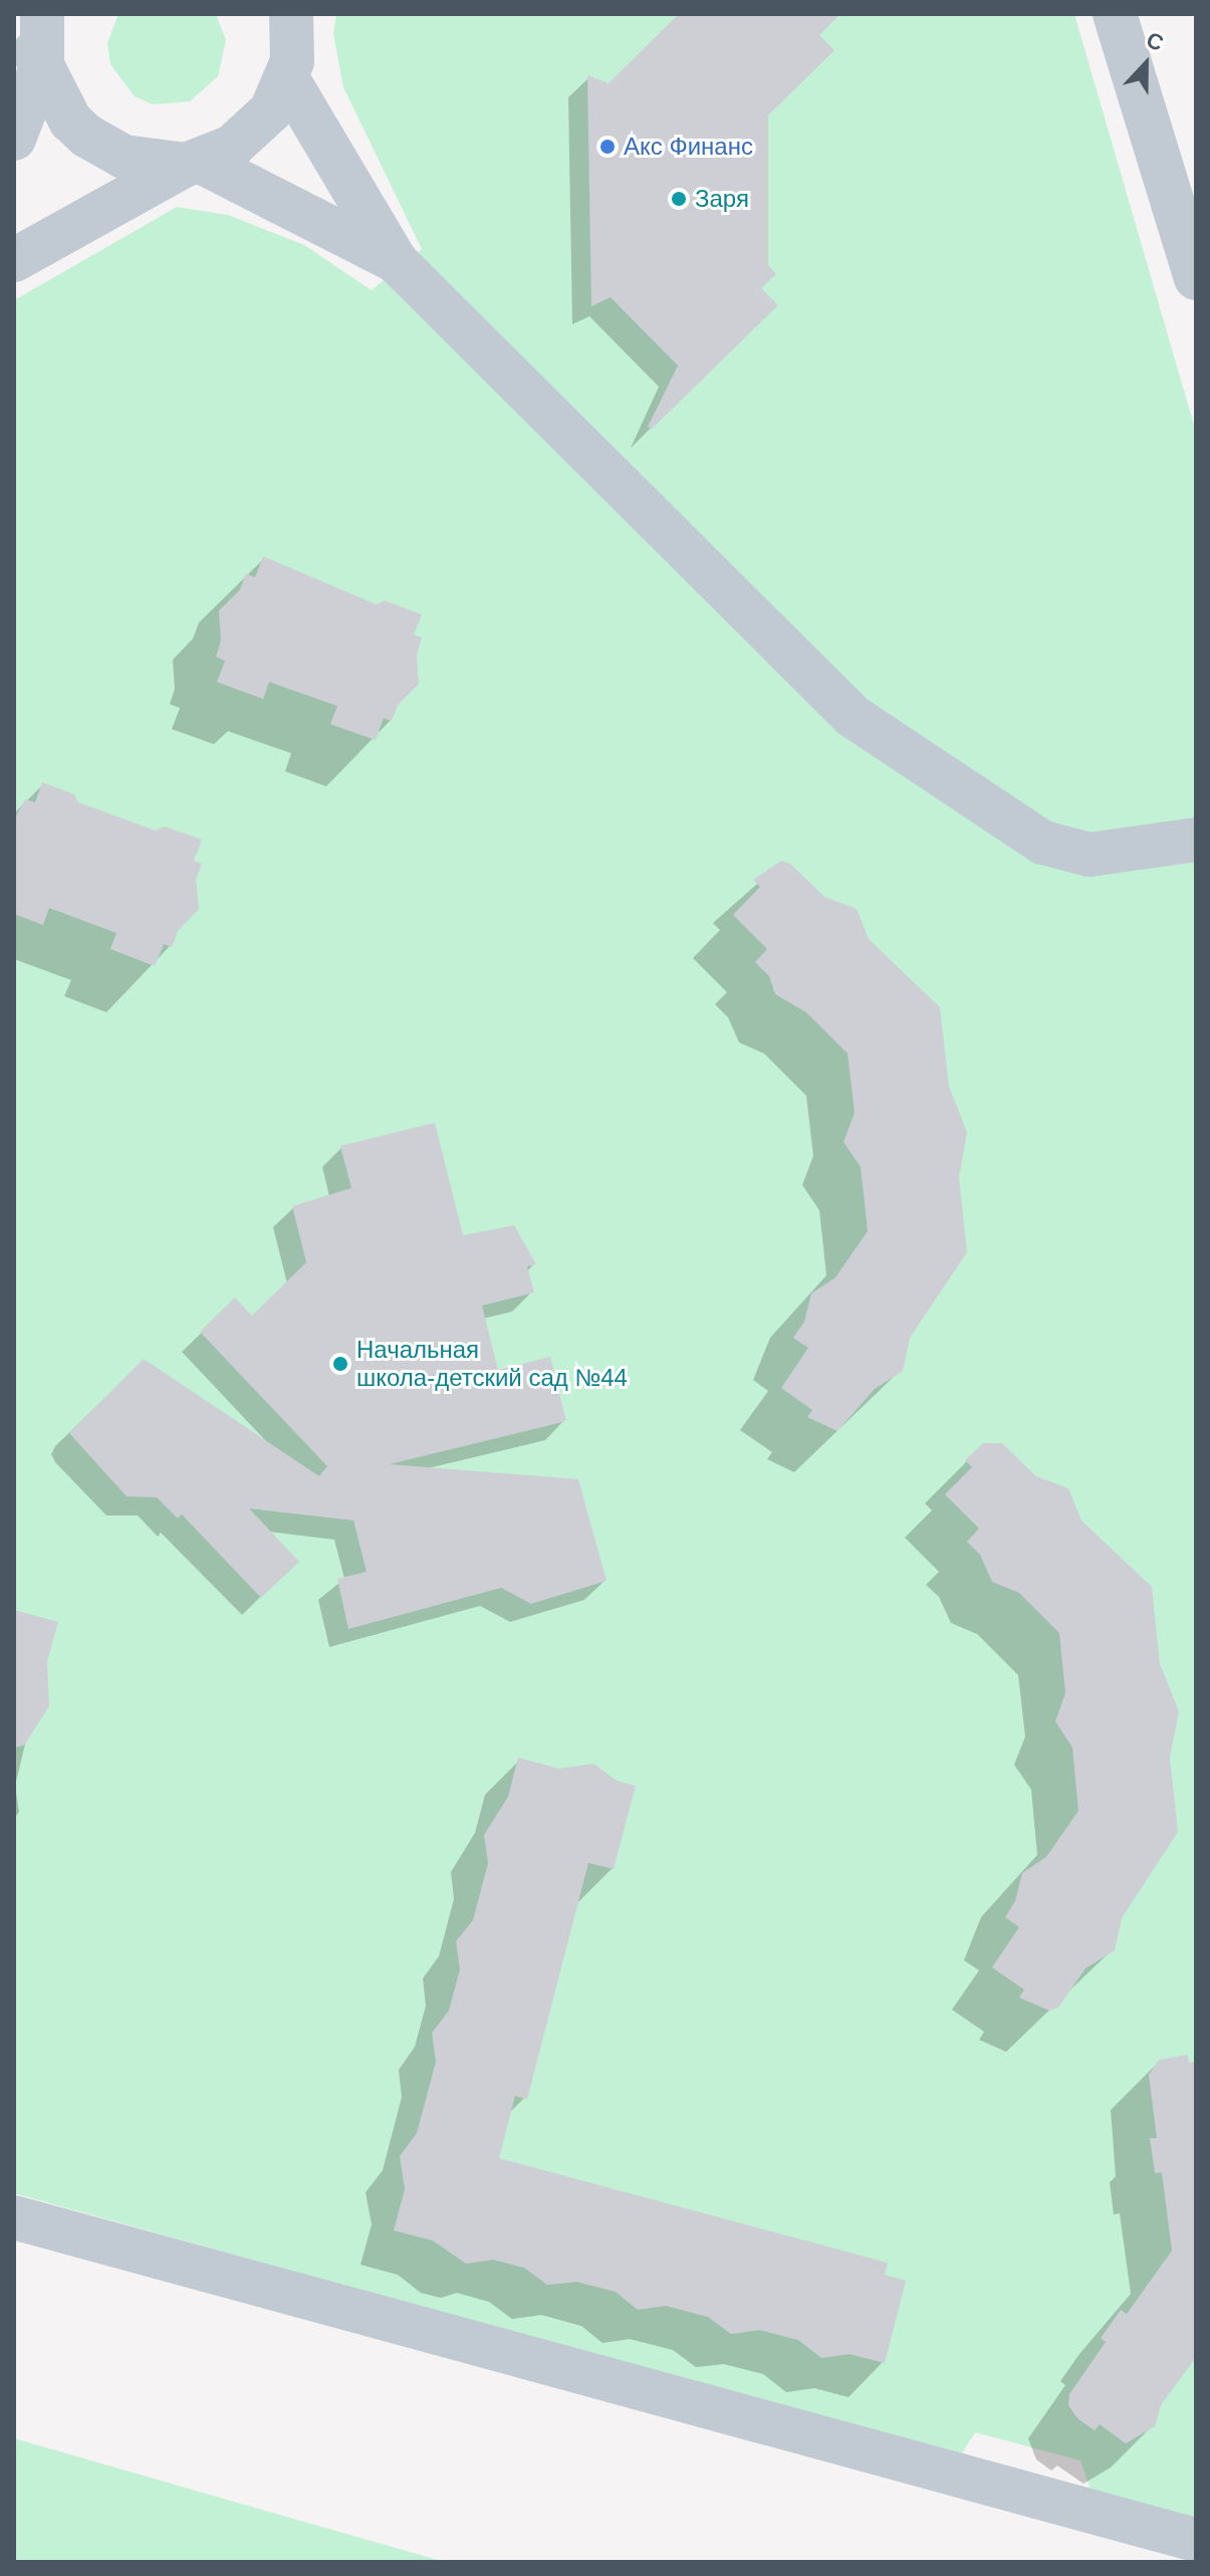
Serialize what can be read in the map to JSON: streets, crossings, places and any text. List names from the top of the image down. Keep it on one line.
{"places":["Акс Финанс","Заря","Начальная школа-детский сад №44"],"north":"top"}
